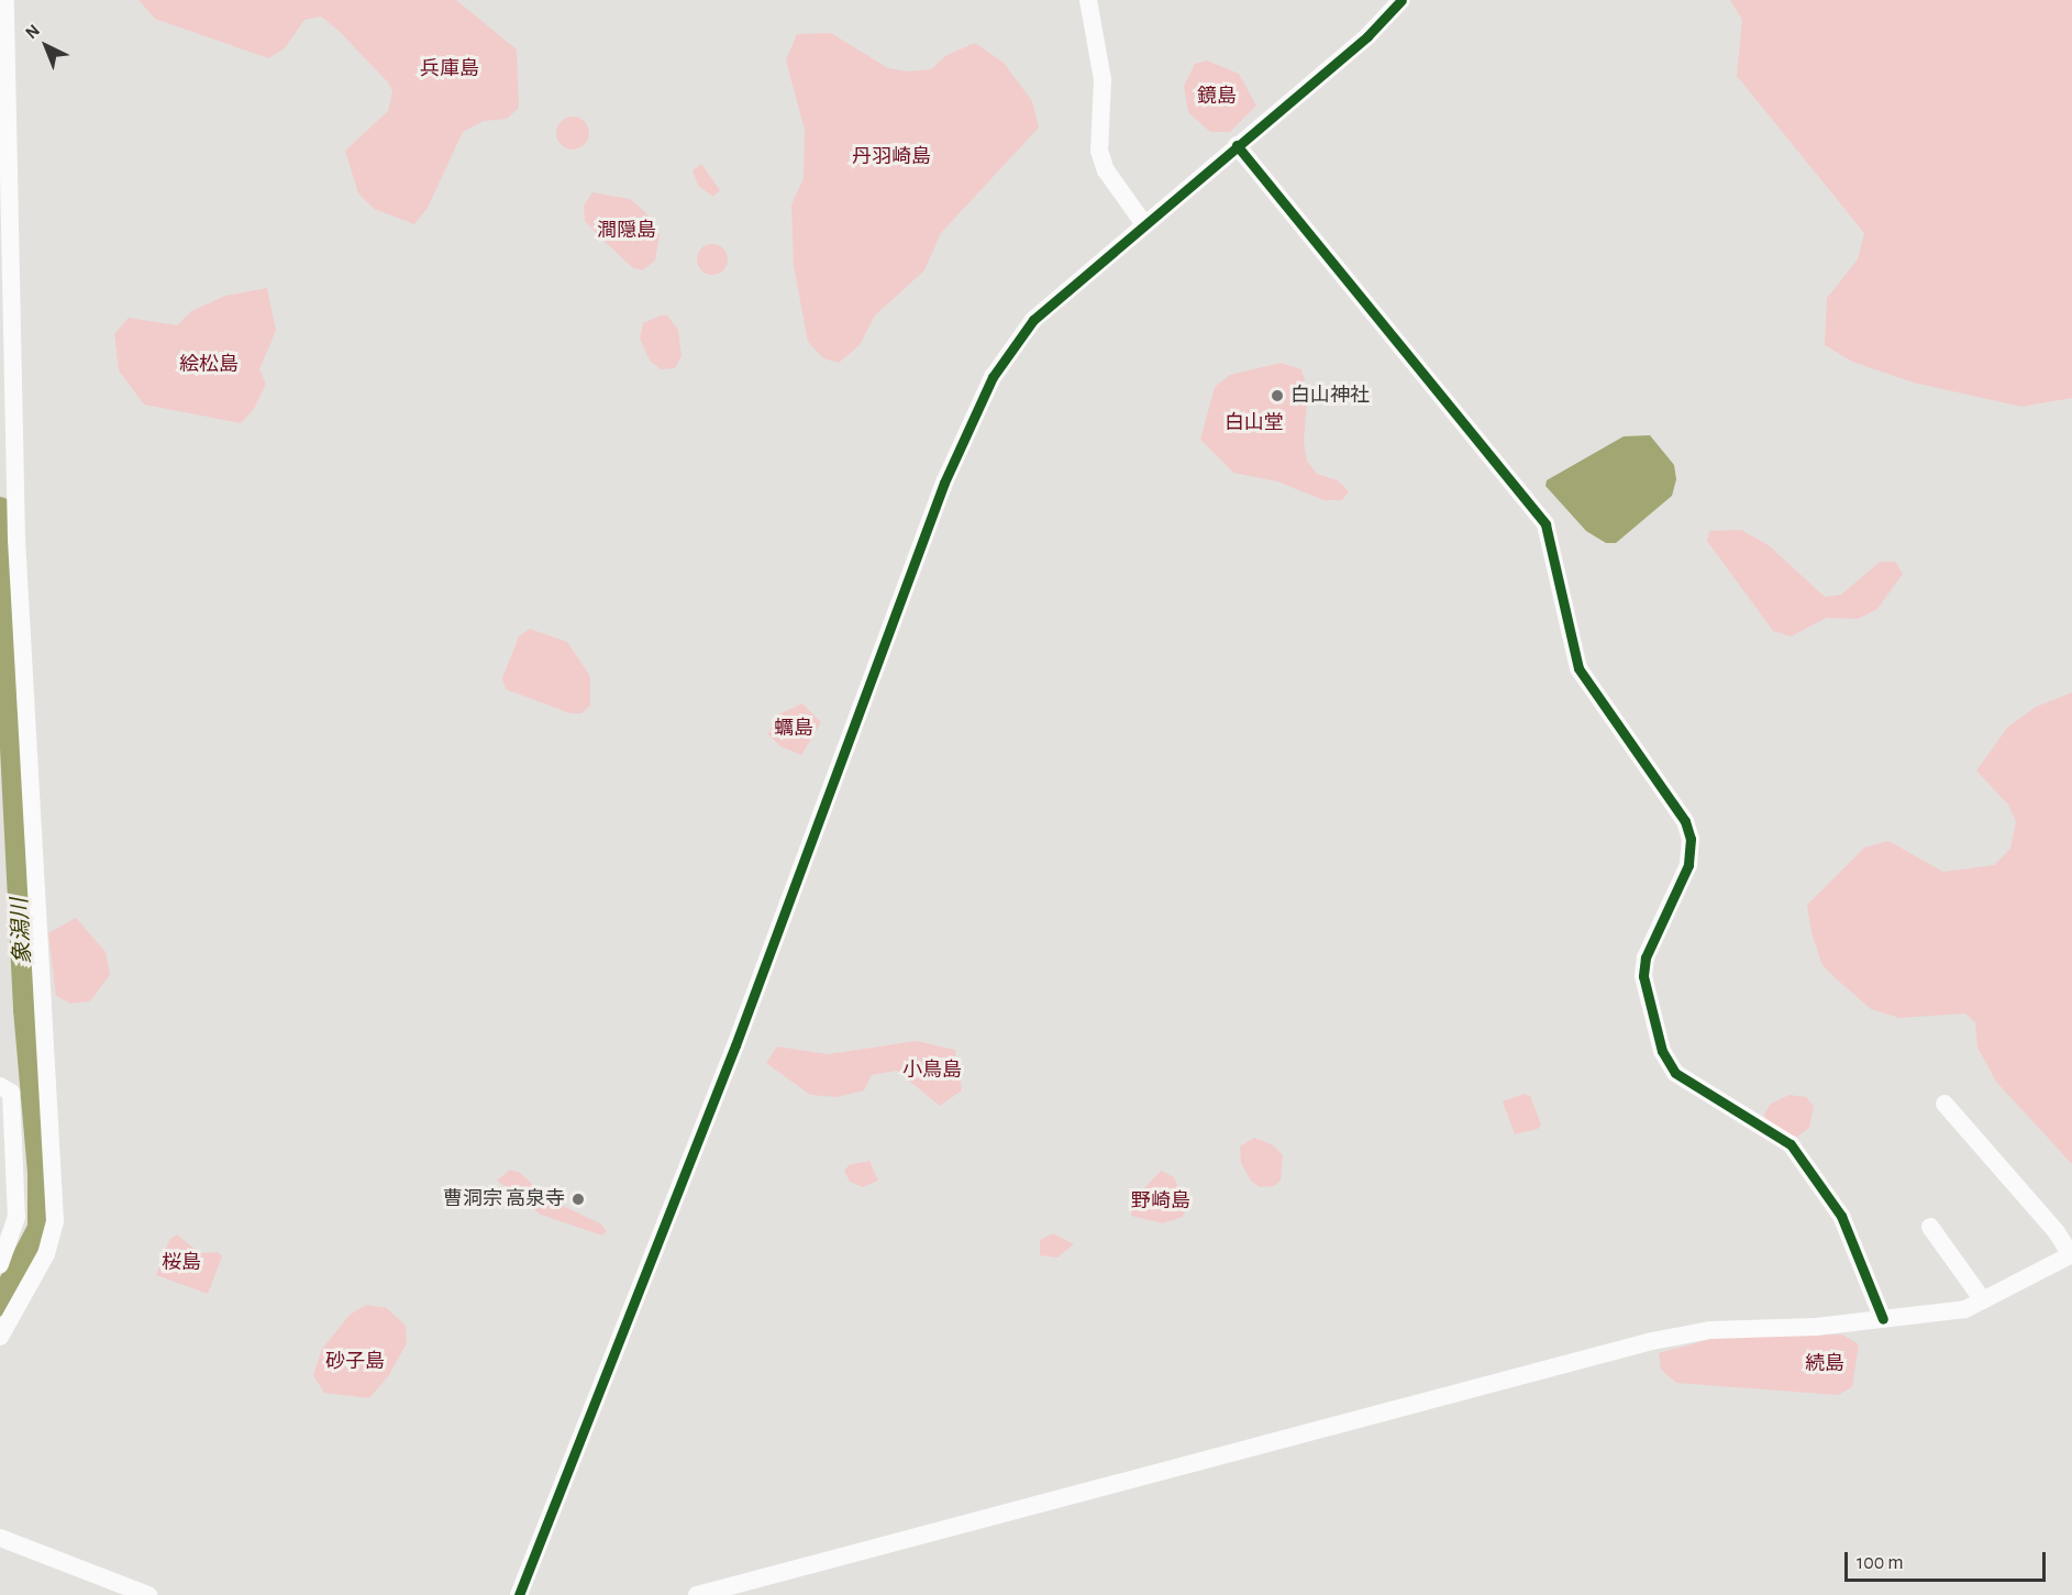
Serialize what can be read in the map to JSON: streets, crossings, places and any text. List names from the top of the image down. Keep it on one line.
{"water":["象潟川"],"parks":["兵庫島","鏡島","丹羽崎島","澗隠島","絵松島","白山堂","蠣島","小鳥島","野崎島","桜島","砂子島","続島"],"places":["白山神社","曹洞宗 高泉寺"],"scale_bar":"100 m","north":"top left"}
